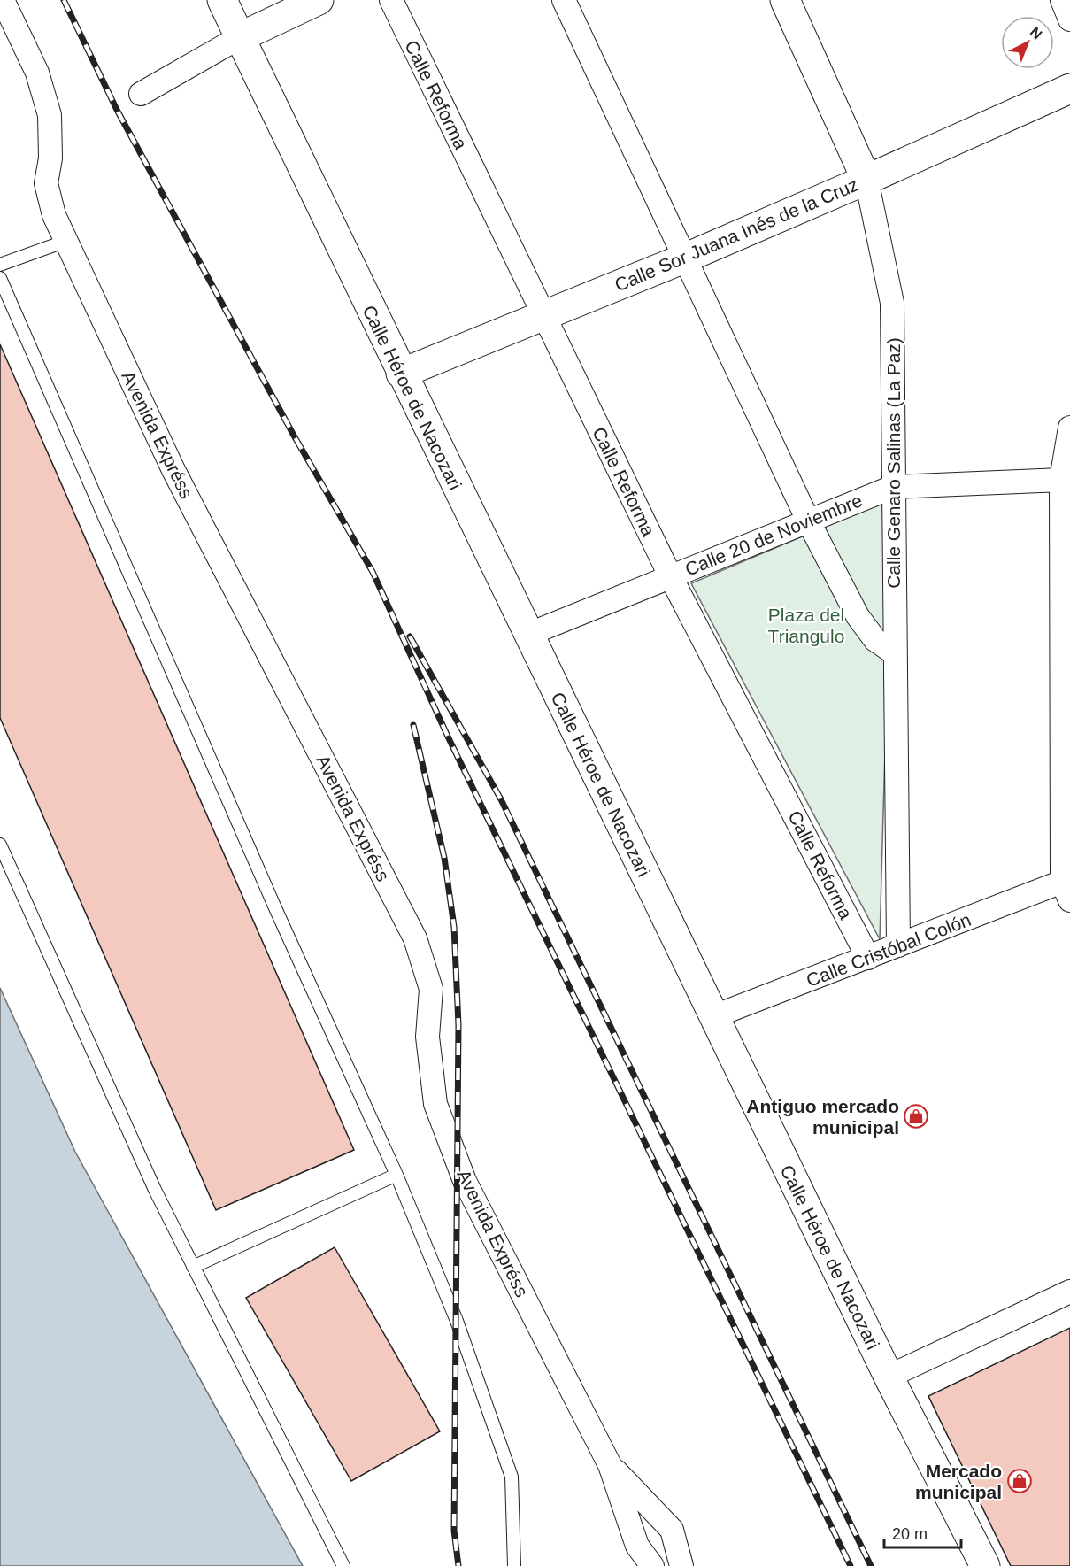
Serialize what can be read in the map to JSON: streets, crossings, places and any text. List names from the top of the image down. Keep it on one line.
{"streets":{"street":["Calle Reforma","Calle Sor Juana Inés de la Cruz","Calle Héroe de Nacozari","Avenida Expréss","Calle Genaro Salinas (La Paz)","Calle 20 de Noviembre","Calle Cristóbal Colón"]},"crossings":[["Calle Reforma","Calle Sor Juana Inés de la Cruz"],["Calle Reforma","Calle 20 de Noviembre"],["Calle Reforma","Calle Cristóbal Colón"],["Calle Sor Juana Inés de la Cruz","Calle Héroe de Nacozari"],["Calle Sor Juana Inés de la Cruz","Calle Genaro Salinas (La Paz)"],["Calle Héroe de Nacozari","Calle 20 de Noviembre"],["Calle Héroe de Nacozari","Calle Cristóbal Colón"],["Calle Genaro Salinas (La Paz)","Calle 20 de Noviembre"],["Calle Genaro Salinas (La Paz)","Calle Cristóbal Colón"]],"parks":["Plaza del Triangulo"],"places":{"shop":["Antiguo mercado municipal","Mercado municipal"]},"scale_bar":"20 m","north":"top right"}
